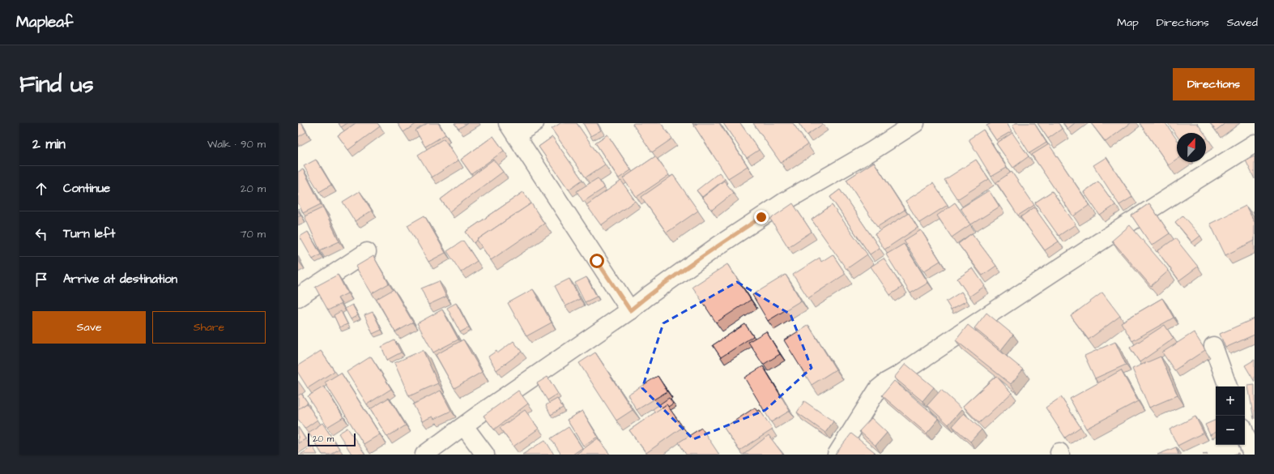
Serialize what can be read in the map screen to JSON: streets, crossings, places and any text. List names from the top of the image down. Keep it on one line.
{"scale_bar":"20 m","north":"top","page":{"header":"Mapleaf","nav":["Map","Directions","Saved"],"buttons":["Directions",["Save","Share"]],"title":"Find us","heading":["2 min","Walk · 90 m"],"list":[["Continue","20 m"],["Turn left","70 m"],"Arrive at destination"],"map_buttons":["+","−"],"scale":"20 m"}}
